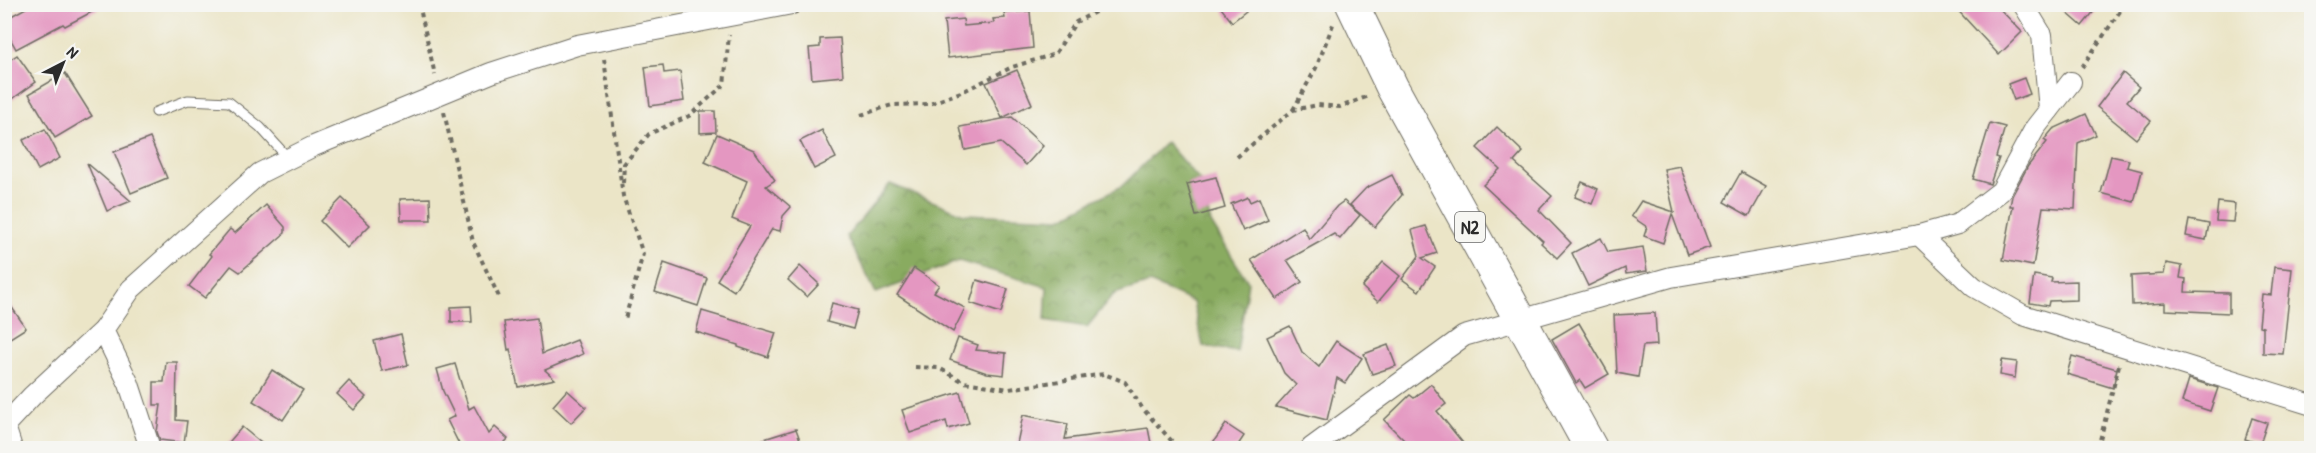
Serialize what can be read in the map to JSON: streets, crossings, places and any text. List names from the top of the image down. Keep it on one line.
{"streets":{"highway":["N2"]},"north":"top right"}
